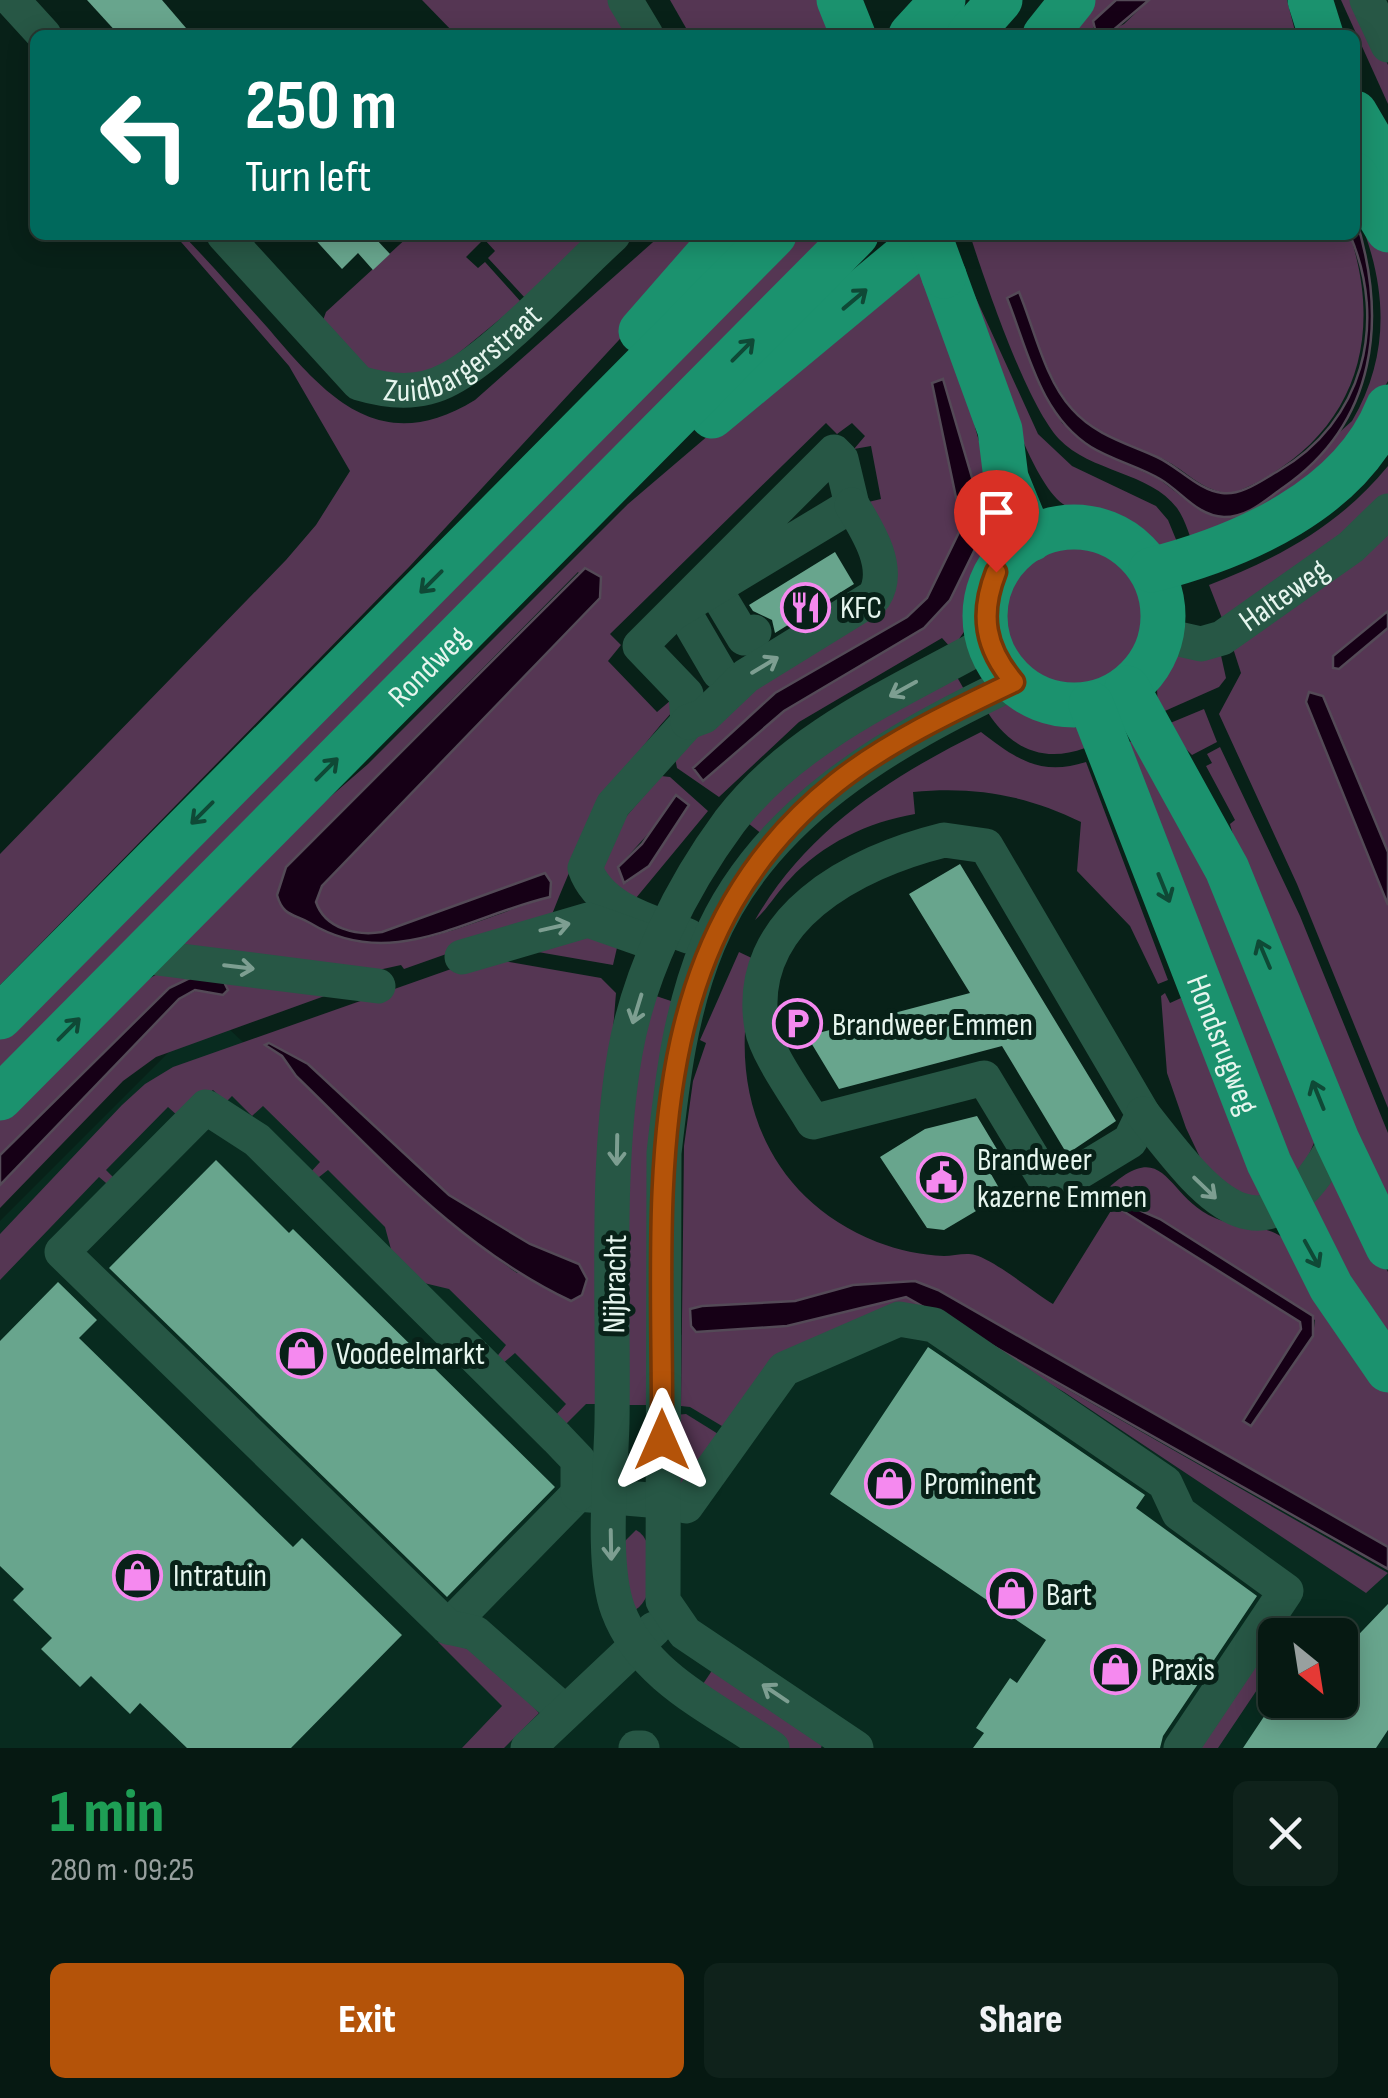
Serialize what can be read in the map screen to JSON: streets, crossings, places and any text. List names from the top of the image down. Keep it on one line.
{"streets":{"main road":["Rondweg","Hondsrugweg"],"street":["Zuidbargerstraat","Halteweg","Nijbracht"]},"crossings":[["Halteweg","Hondsrugweg"],["Halteweg","Nijbracht"],["Hondsrugweg","Nijbracht"]],"places":{"restaurant":["KFC"],"parking":["Brandweer Emmen"],"public building":["Brandweer kazerne Emmen"],"shop":["Voodeelmarkt","Prominent","Intratuin","Bart","Praxis"]},"north":"bottom right","page":{"turn":["250 m","Turn left"],"heading":["1 min","280 m · 09:25"],"buttons":["Exit","Share"]}}
